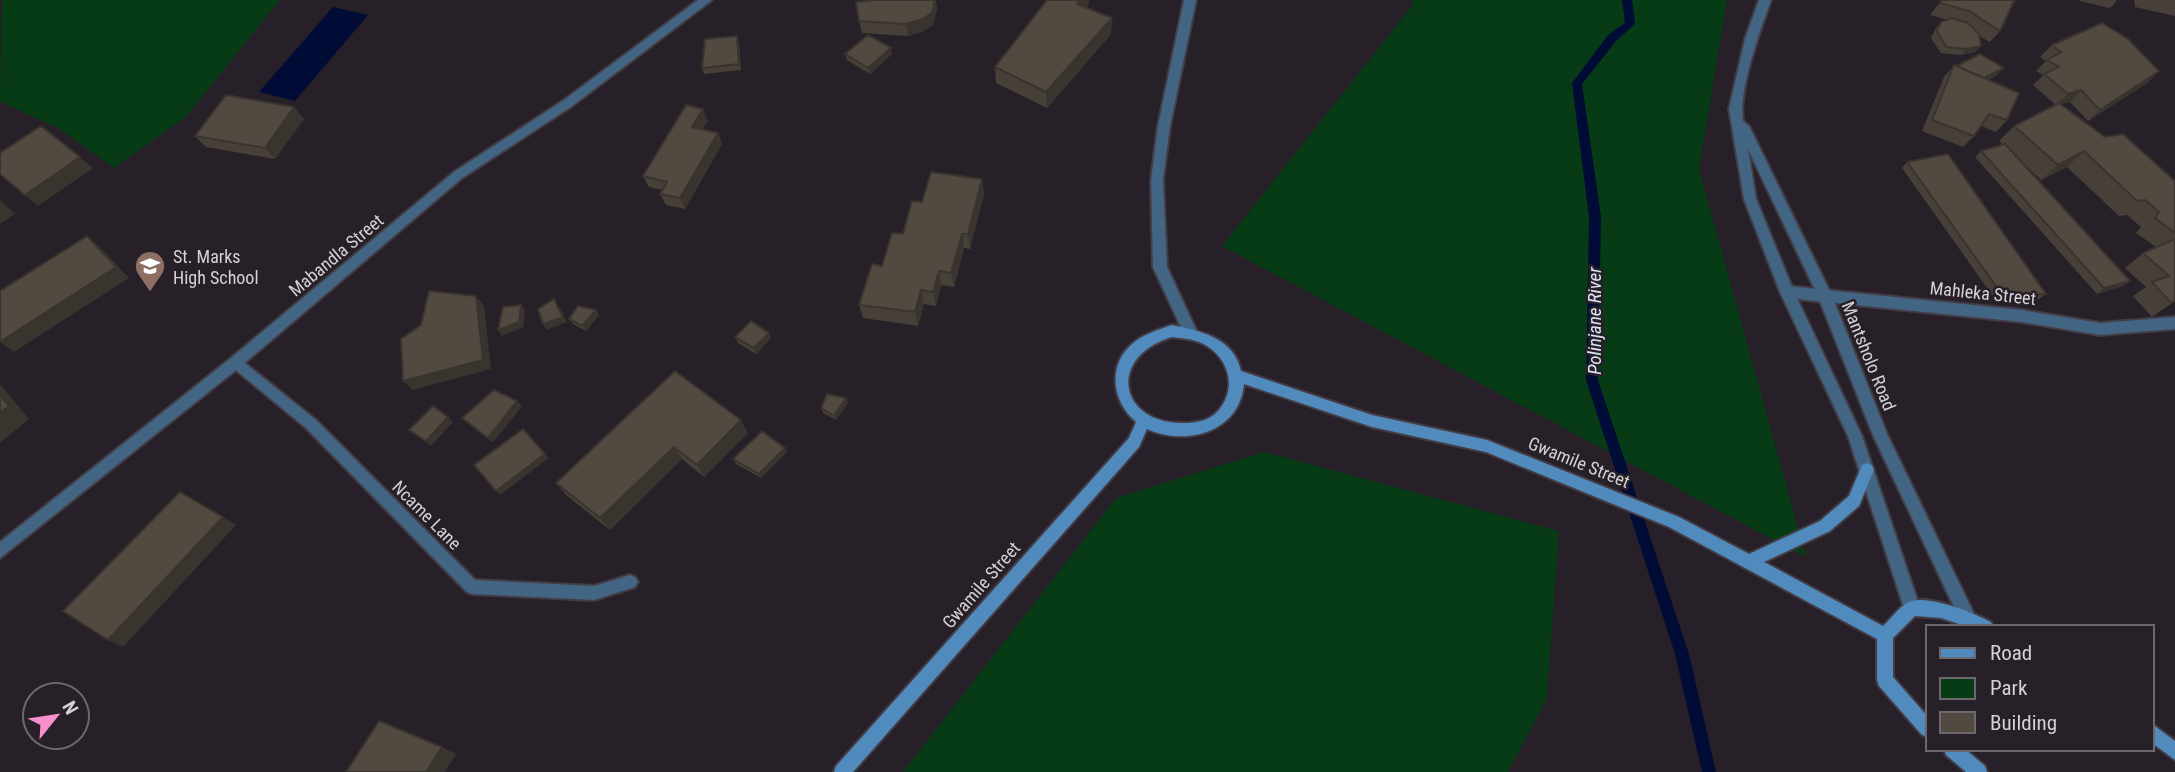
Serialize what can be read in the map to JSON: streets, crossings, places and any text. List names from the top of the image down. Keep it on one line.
{"streets":{"main road":["Gwamile Street"],"street":["Mabandla Street","Mahleka Street","Mantsholo Road","Ncame Lane"]},"crossings":[["Mabandla Street","Ncame Lane"],["Mahleka Street","Mantsholo Road"]],"water":["Polinjane River"],"places":{"school or university":["St. Marks High School"]},"legend":["Road","Park","Building"],"north":"top right"}
